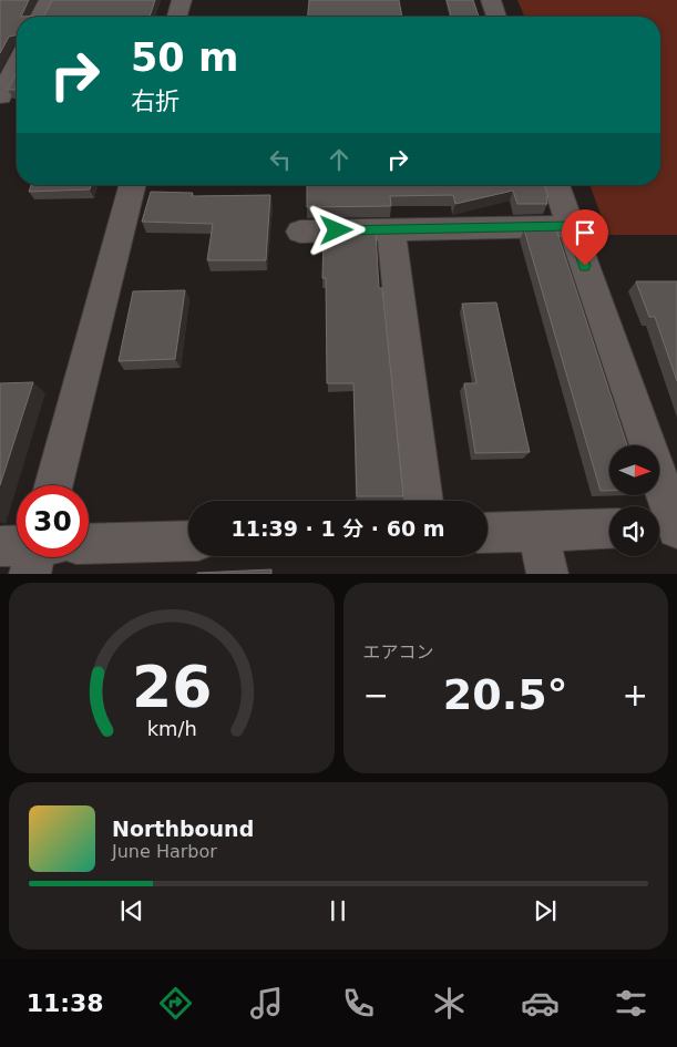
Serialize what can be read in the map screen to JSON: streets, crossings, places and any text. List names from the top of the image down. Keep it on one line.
{"north":"right","page":{"turn":["50 m","右折"],"limit":"30","trip":"11:39 · 1 分 · 60 m","tile":"エアコン","heat":["−","20.5°","+"],"song":["Northbound","June Harbor"],"tabs":"11:38","gauge":["26","km/h"]}}
